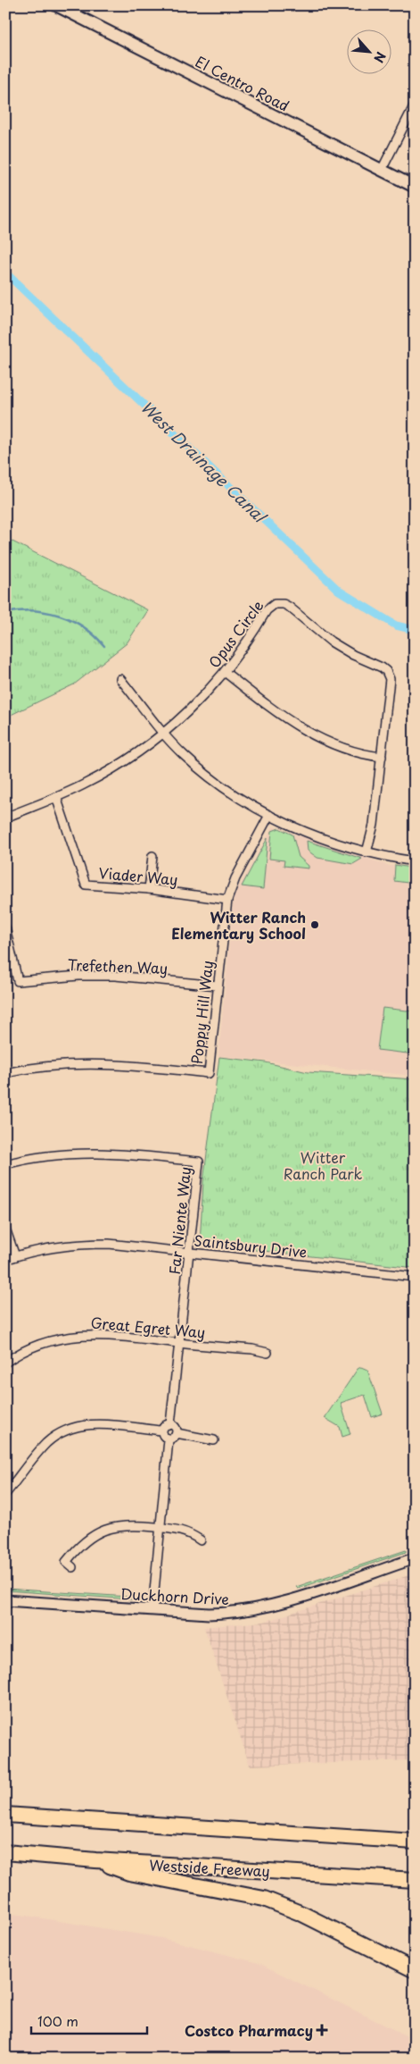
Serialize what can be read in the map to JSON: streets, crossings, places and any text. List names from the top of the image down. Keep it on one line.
{"streets":{"highway":["Westside Freeway"],"main road":["El Centro Road"],"street":["Opus Circle","Viader Way","Trefethen Way","Poppy Hill Way","Far Niente Way","Saintsbury Drive","Great Egret Way","Duckhorn Drive"]},"crossings":[["Opus Circle","Viader Way"],["Viader Way","Poppy Hill Way"],["Trefethen Way","Poppy Hill Way"],["Far Niente Way","Saintsbury Drive"],["Far Niente Way","Great Egret Way"]],"water":["West Drainage Canal"],"parks":["Witter Ranch Park"],"places":{"other":["Witter Ranch Elementary School"],"health":["Costco Pharmacy"]},"scale_bar":"100 m","north":"bottom right"}
